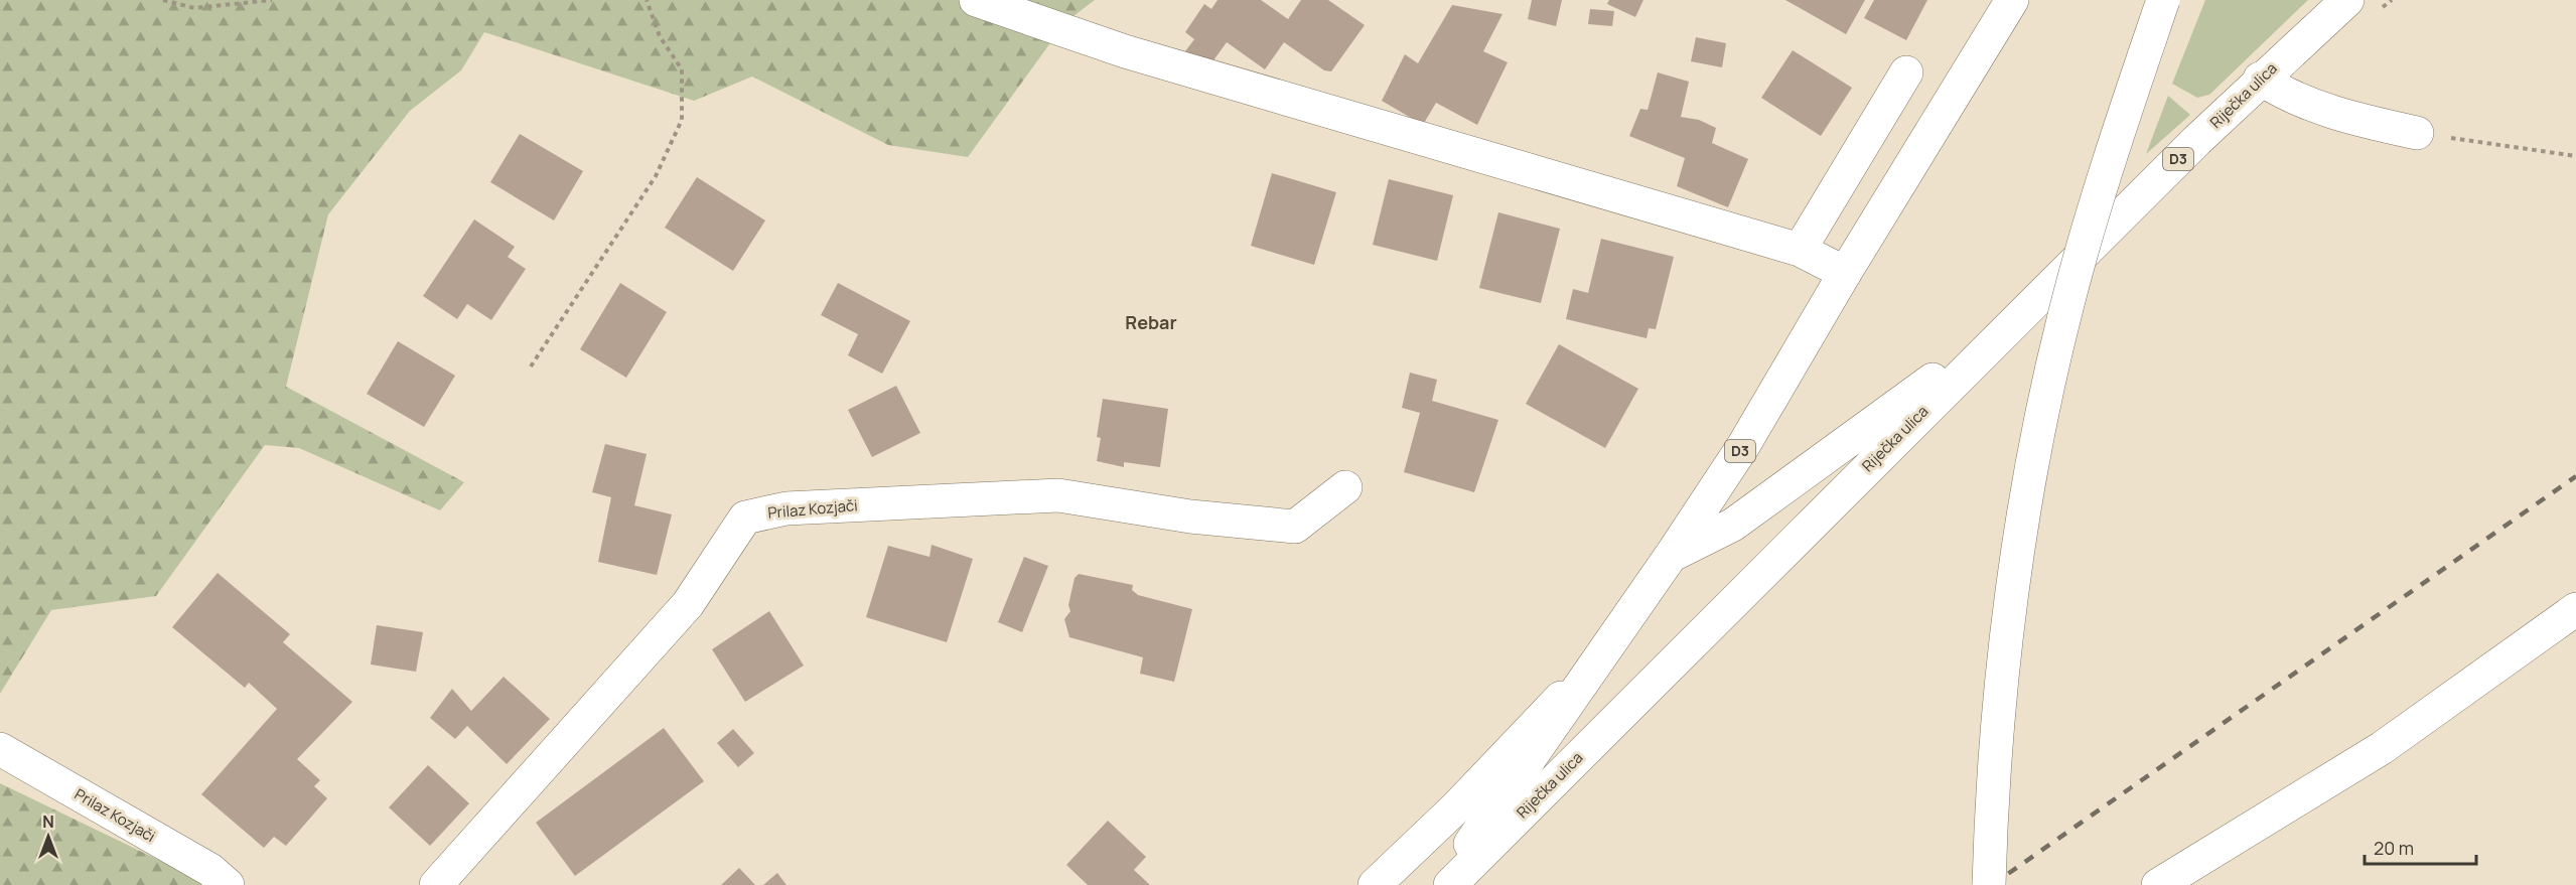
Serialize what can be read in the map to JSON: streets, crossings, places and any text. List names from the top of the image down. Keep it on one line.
{"streets":{"street":["Riječka ulica","D3","Prilaz Kozjači"]},"districts":["Rebar"],"scale_bar":"20 m","north":"top"}
